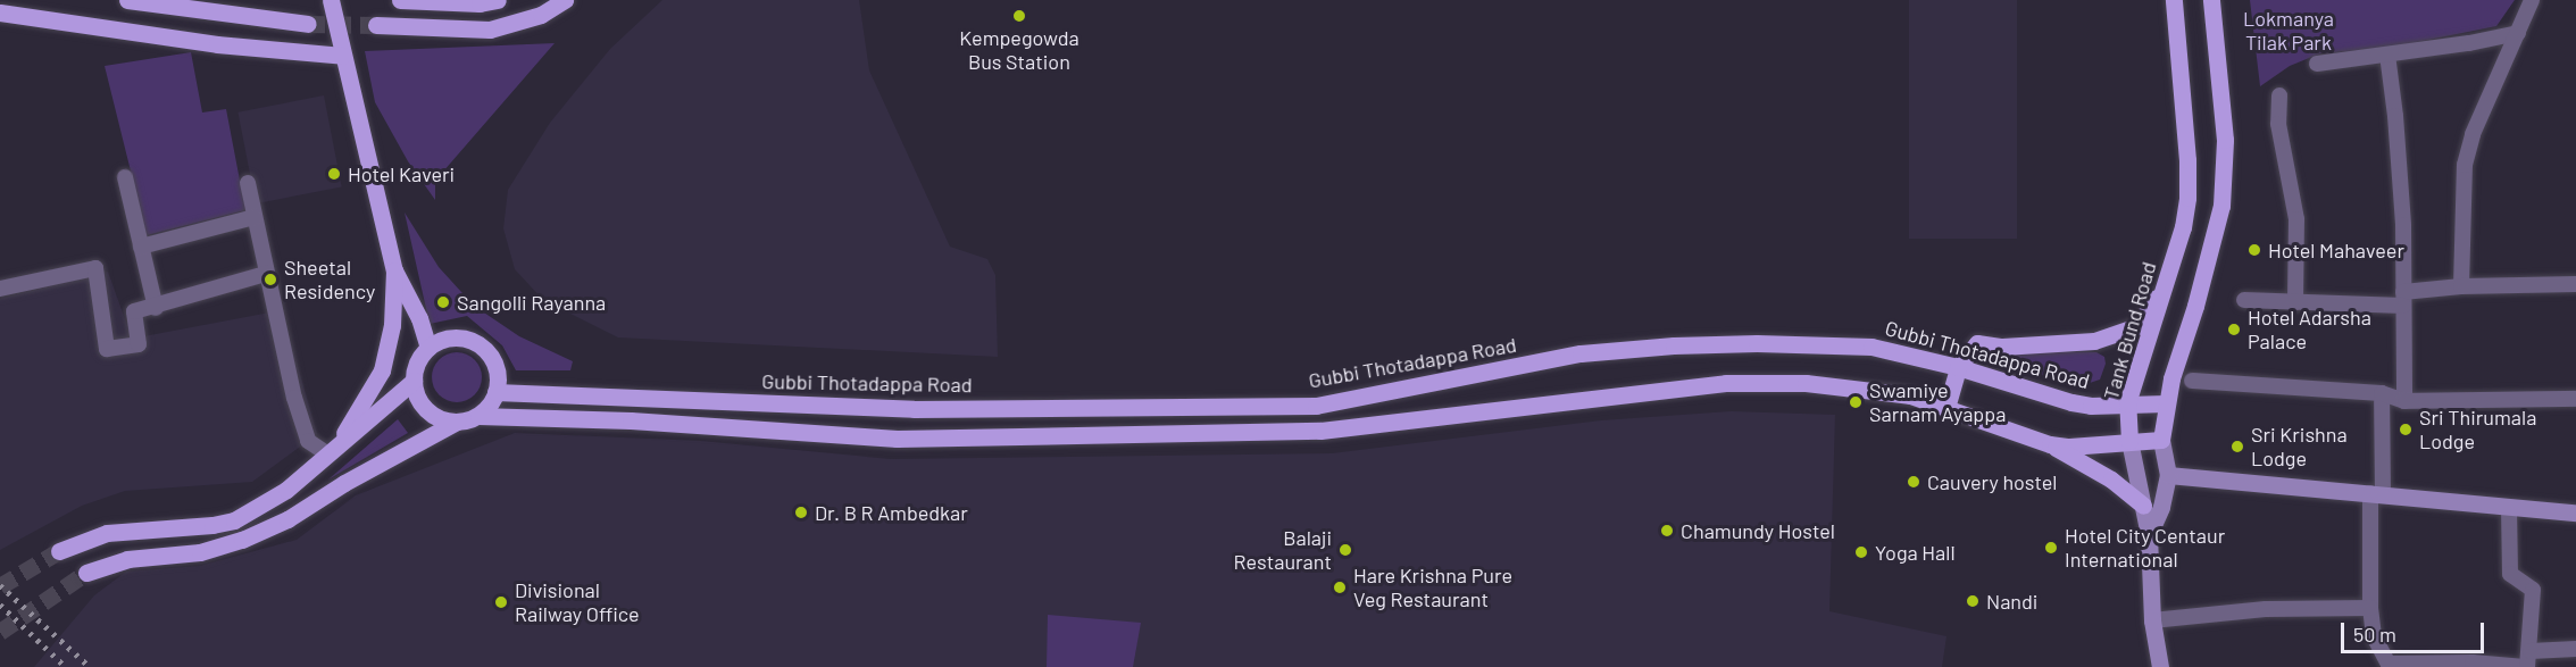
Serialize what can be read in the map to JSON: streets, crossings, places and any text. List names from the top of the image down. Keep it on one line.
{"streets":{"main road":["Tank Bund Road","Gubbi Thotadappa Road"]},"crossings":[["Tank Bund Road","Gubbi Thotadappa Road"]],"parks":["Lokmanya Tilak Park"],"places":["Kempegowda Bus Station","Hotel Kaveri","Hotel Mahaveer","Sheetal Residency","Sangolli Rayanna","Hotel Adarsha Palace","Swamiye Sarnam Ayappa","Sri Thirumala Lodge","Sri Krishna Lodge","Cauvery hostel","Dr. B R Ambedkar","Chamundy Hostel","Hotel City Centaur International","Balaji Restaurant","Yoga Hall","Hare Krishna Pure Veg Restaurant","Nandi","Divisional Railway Office"],"scale_bar":"50 m"}
